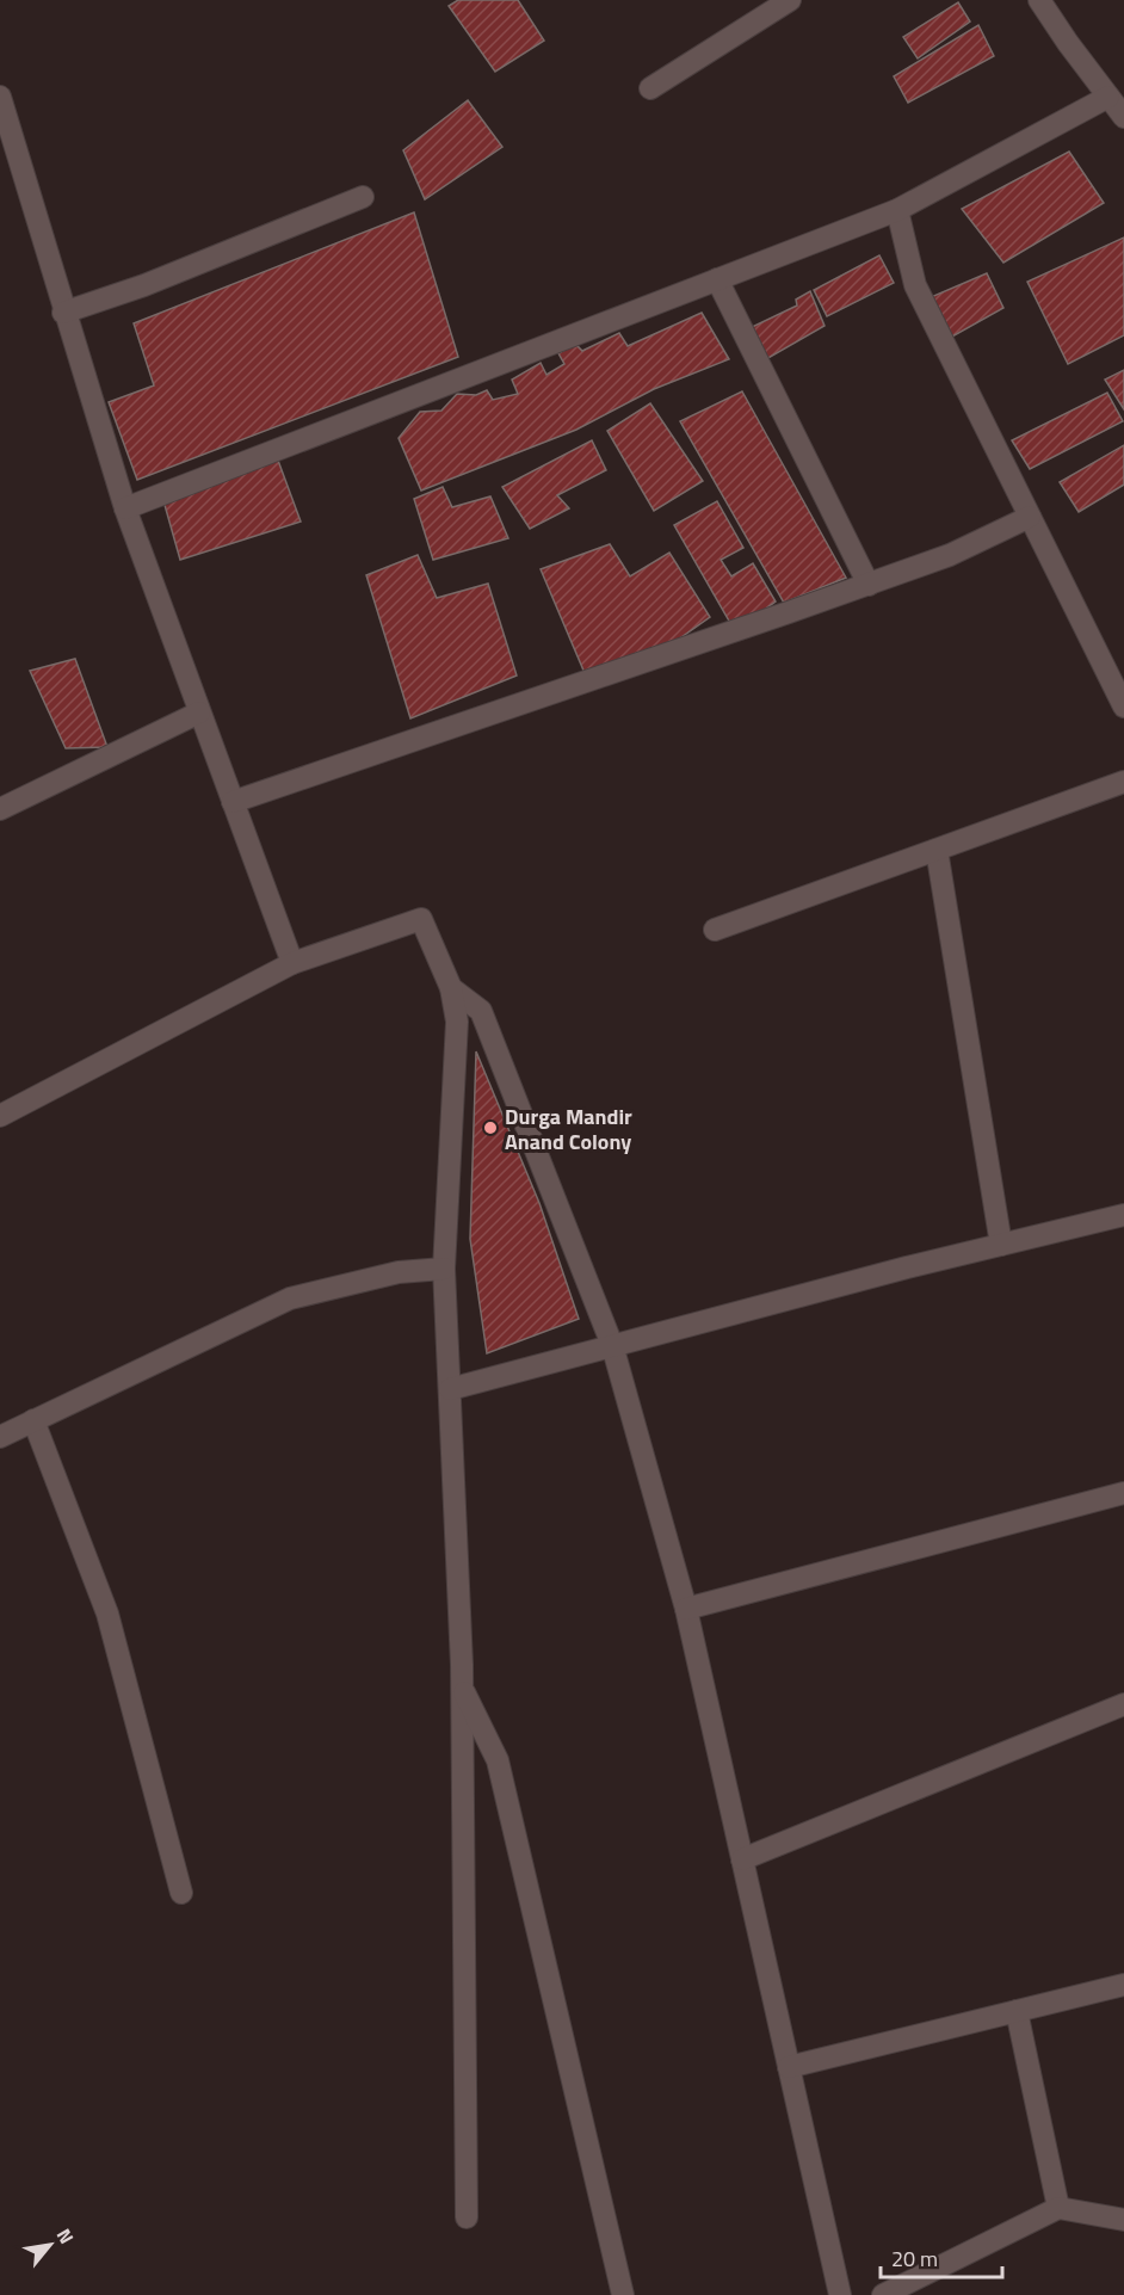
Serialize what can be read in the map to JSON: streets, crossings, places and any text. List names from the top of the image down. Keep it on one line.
{"places":["Durga Mandir Anand Colony"],"scale_bar":"20 m","north":"top right"}
